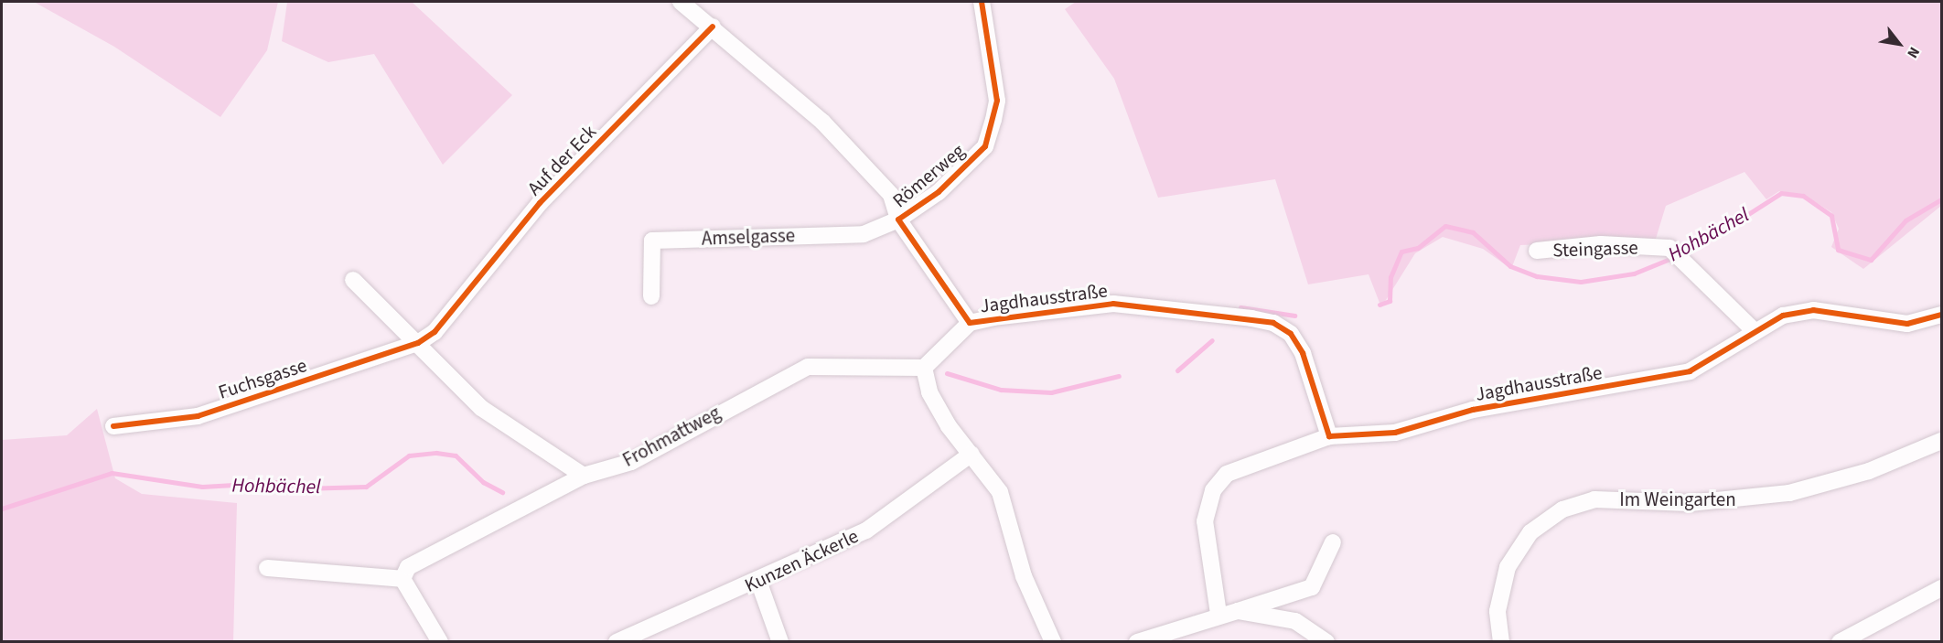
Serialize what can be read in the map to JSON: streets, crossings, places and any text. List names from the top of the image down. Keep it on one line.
{"streets":{"street":["Auf der Eck","Römerweg","Amselgasse","Steingasse","Jagdhausstraße","Fuchsgasse","Frohmattweg","Im Weingarten","Kunzen Äckerle"]},"crossings":[["Auf der Eck","Fuchsgasse"],["Römerweg","Amselgasse"],["Römerweg","Jagdhausstraße"],["Steingasse","Jagdhausstraße"],["Jagdhausstraße","Frohmattweg"]],"water":["Hohbächel"],"north":"bottom right"}
